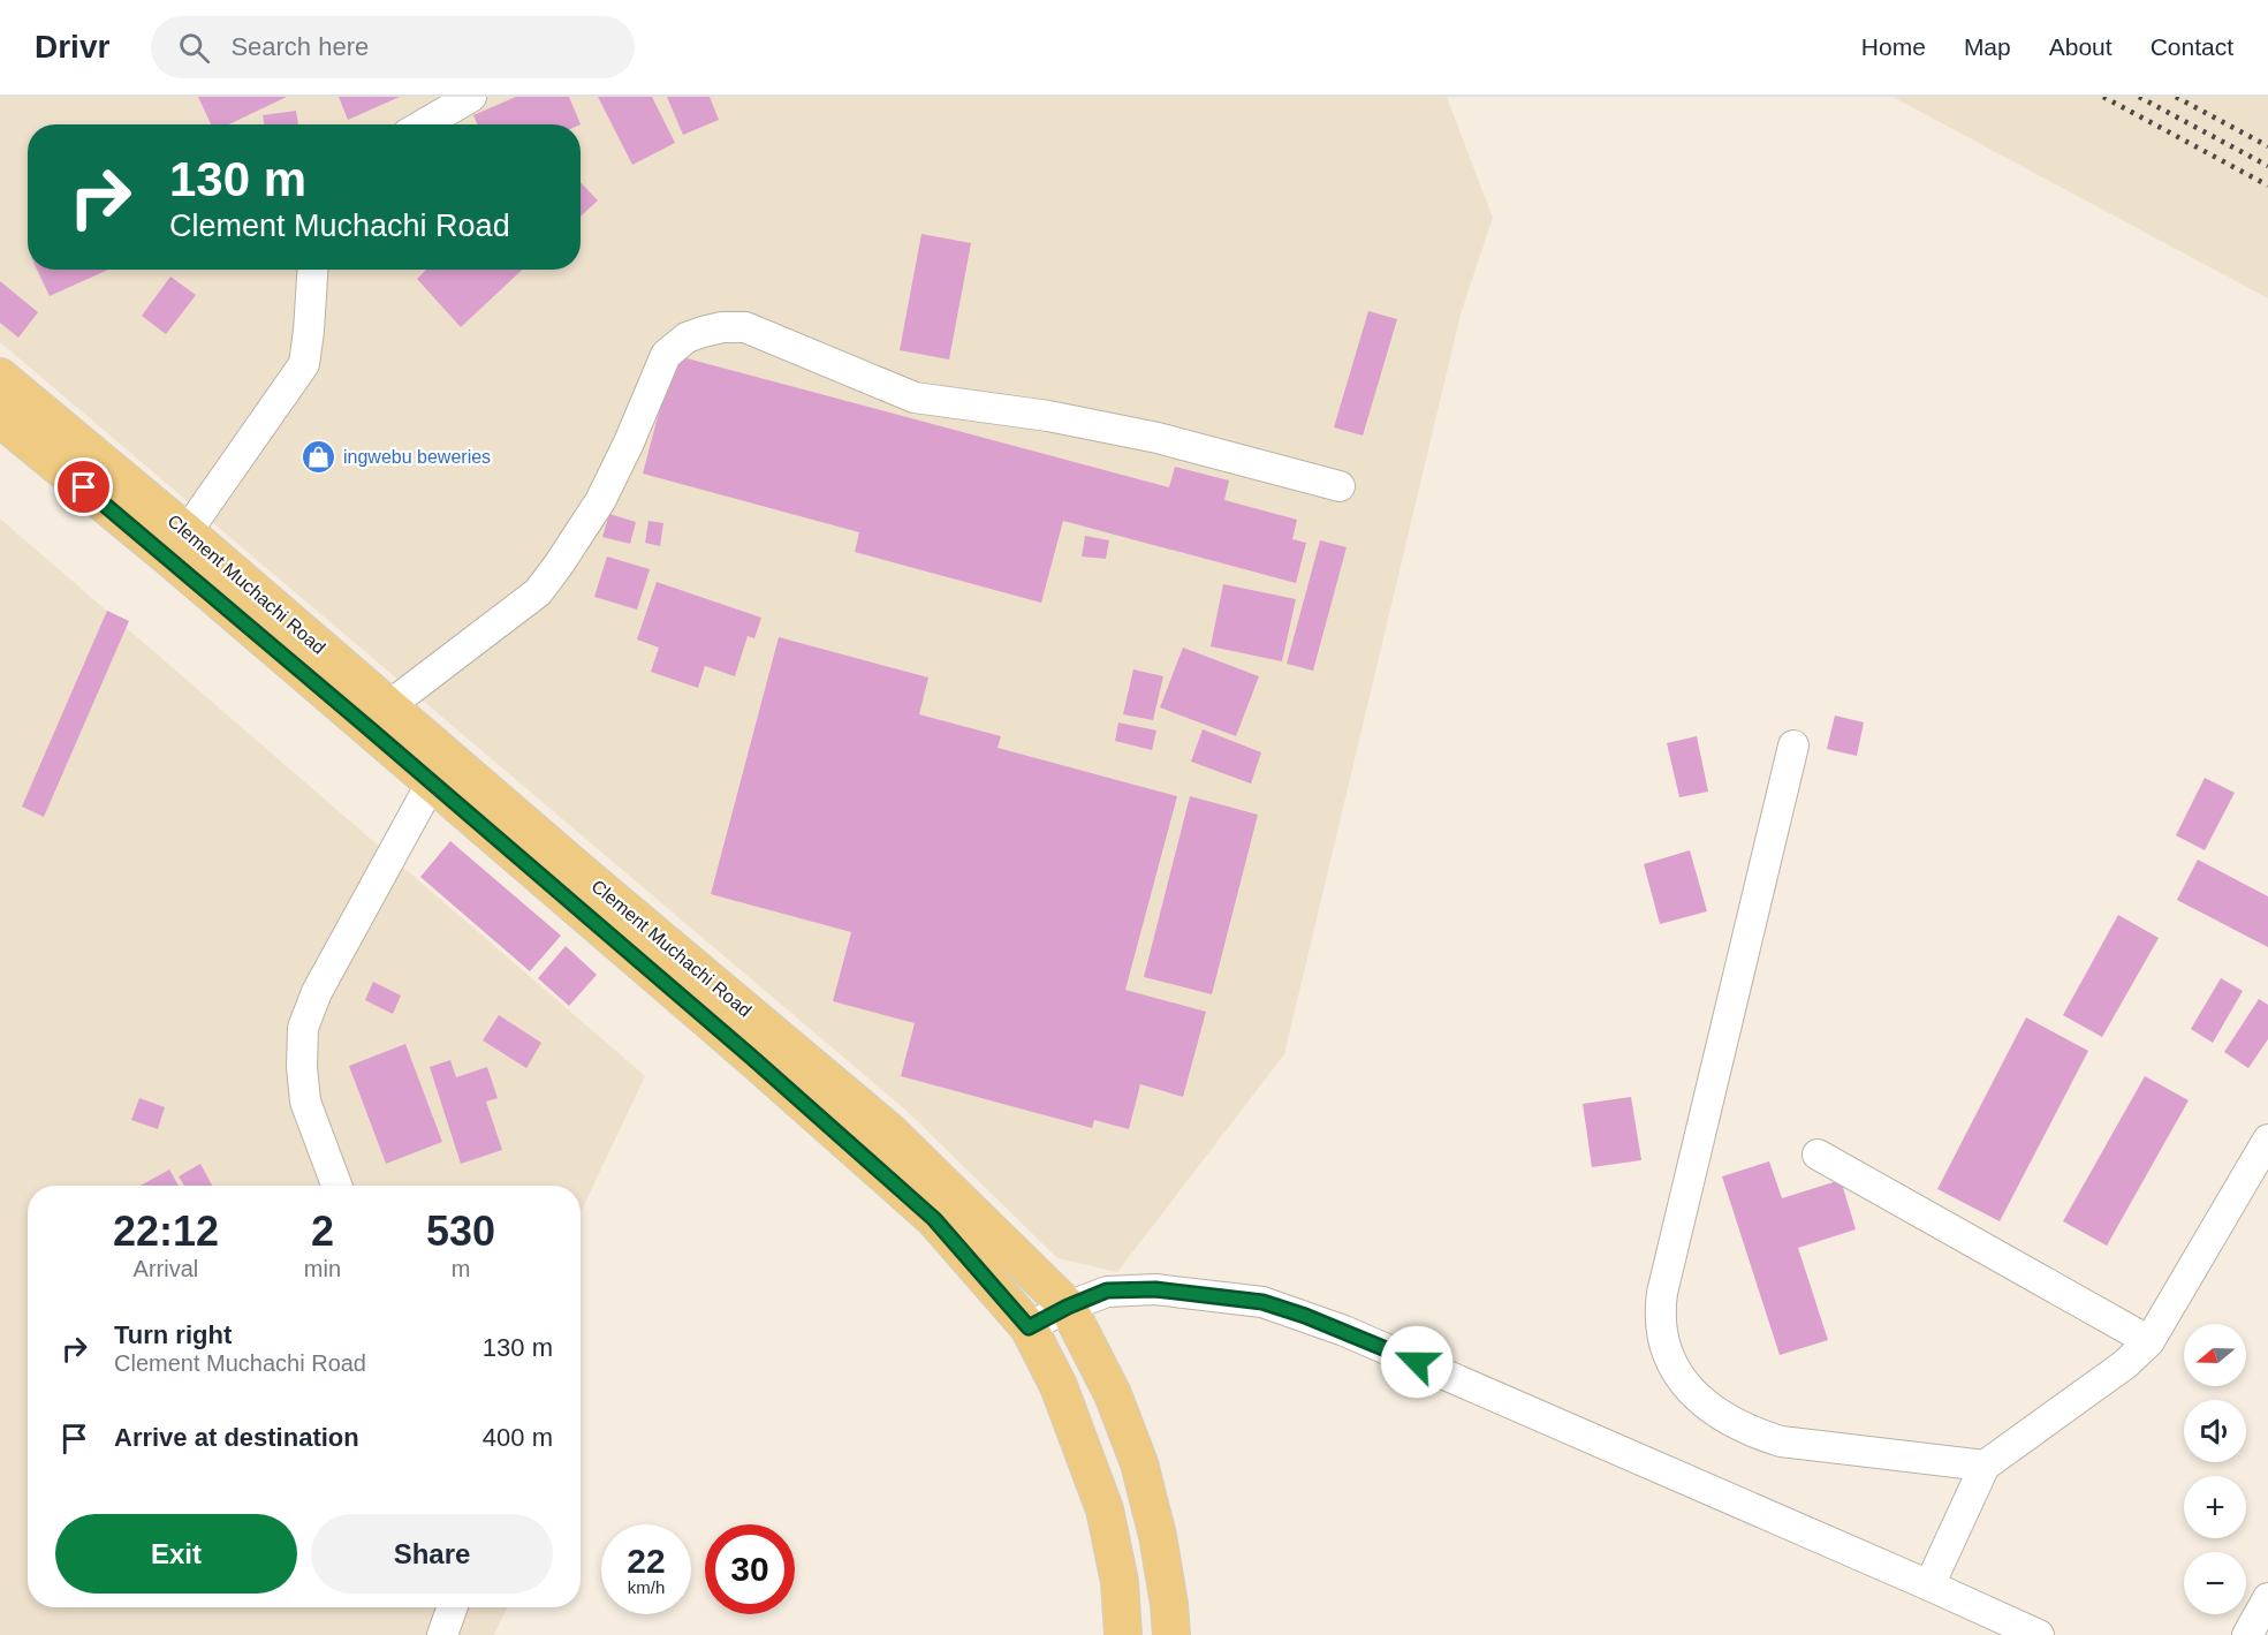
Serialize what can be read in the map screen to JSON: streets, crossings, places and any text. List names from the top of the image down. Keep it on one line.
{"streets":{"main road":["Clement Muchachi Road"]},"places":{"shop":["ingwebu beweries"]},"north":"left","page":{"header":"Drivr","search":"Search here","nav":["Home","Map","About","Contact"],"turn":["130 m","Clement Muchachi Road"],"eta":["22:12","Arrival","2","min","530","m"],"list":[{"name":"Turn right","note":"Clement Muchachi Road","value":"130 m"},{"name":"Arrive at destination","value":"400 m"}],"map_buttons":["+","−"],"buttons":["Exit","Share"],"speed":"22 km/h","limit":"30"}}
